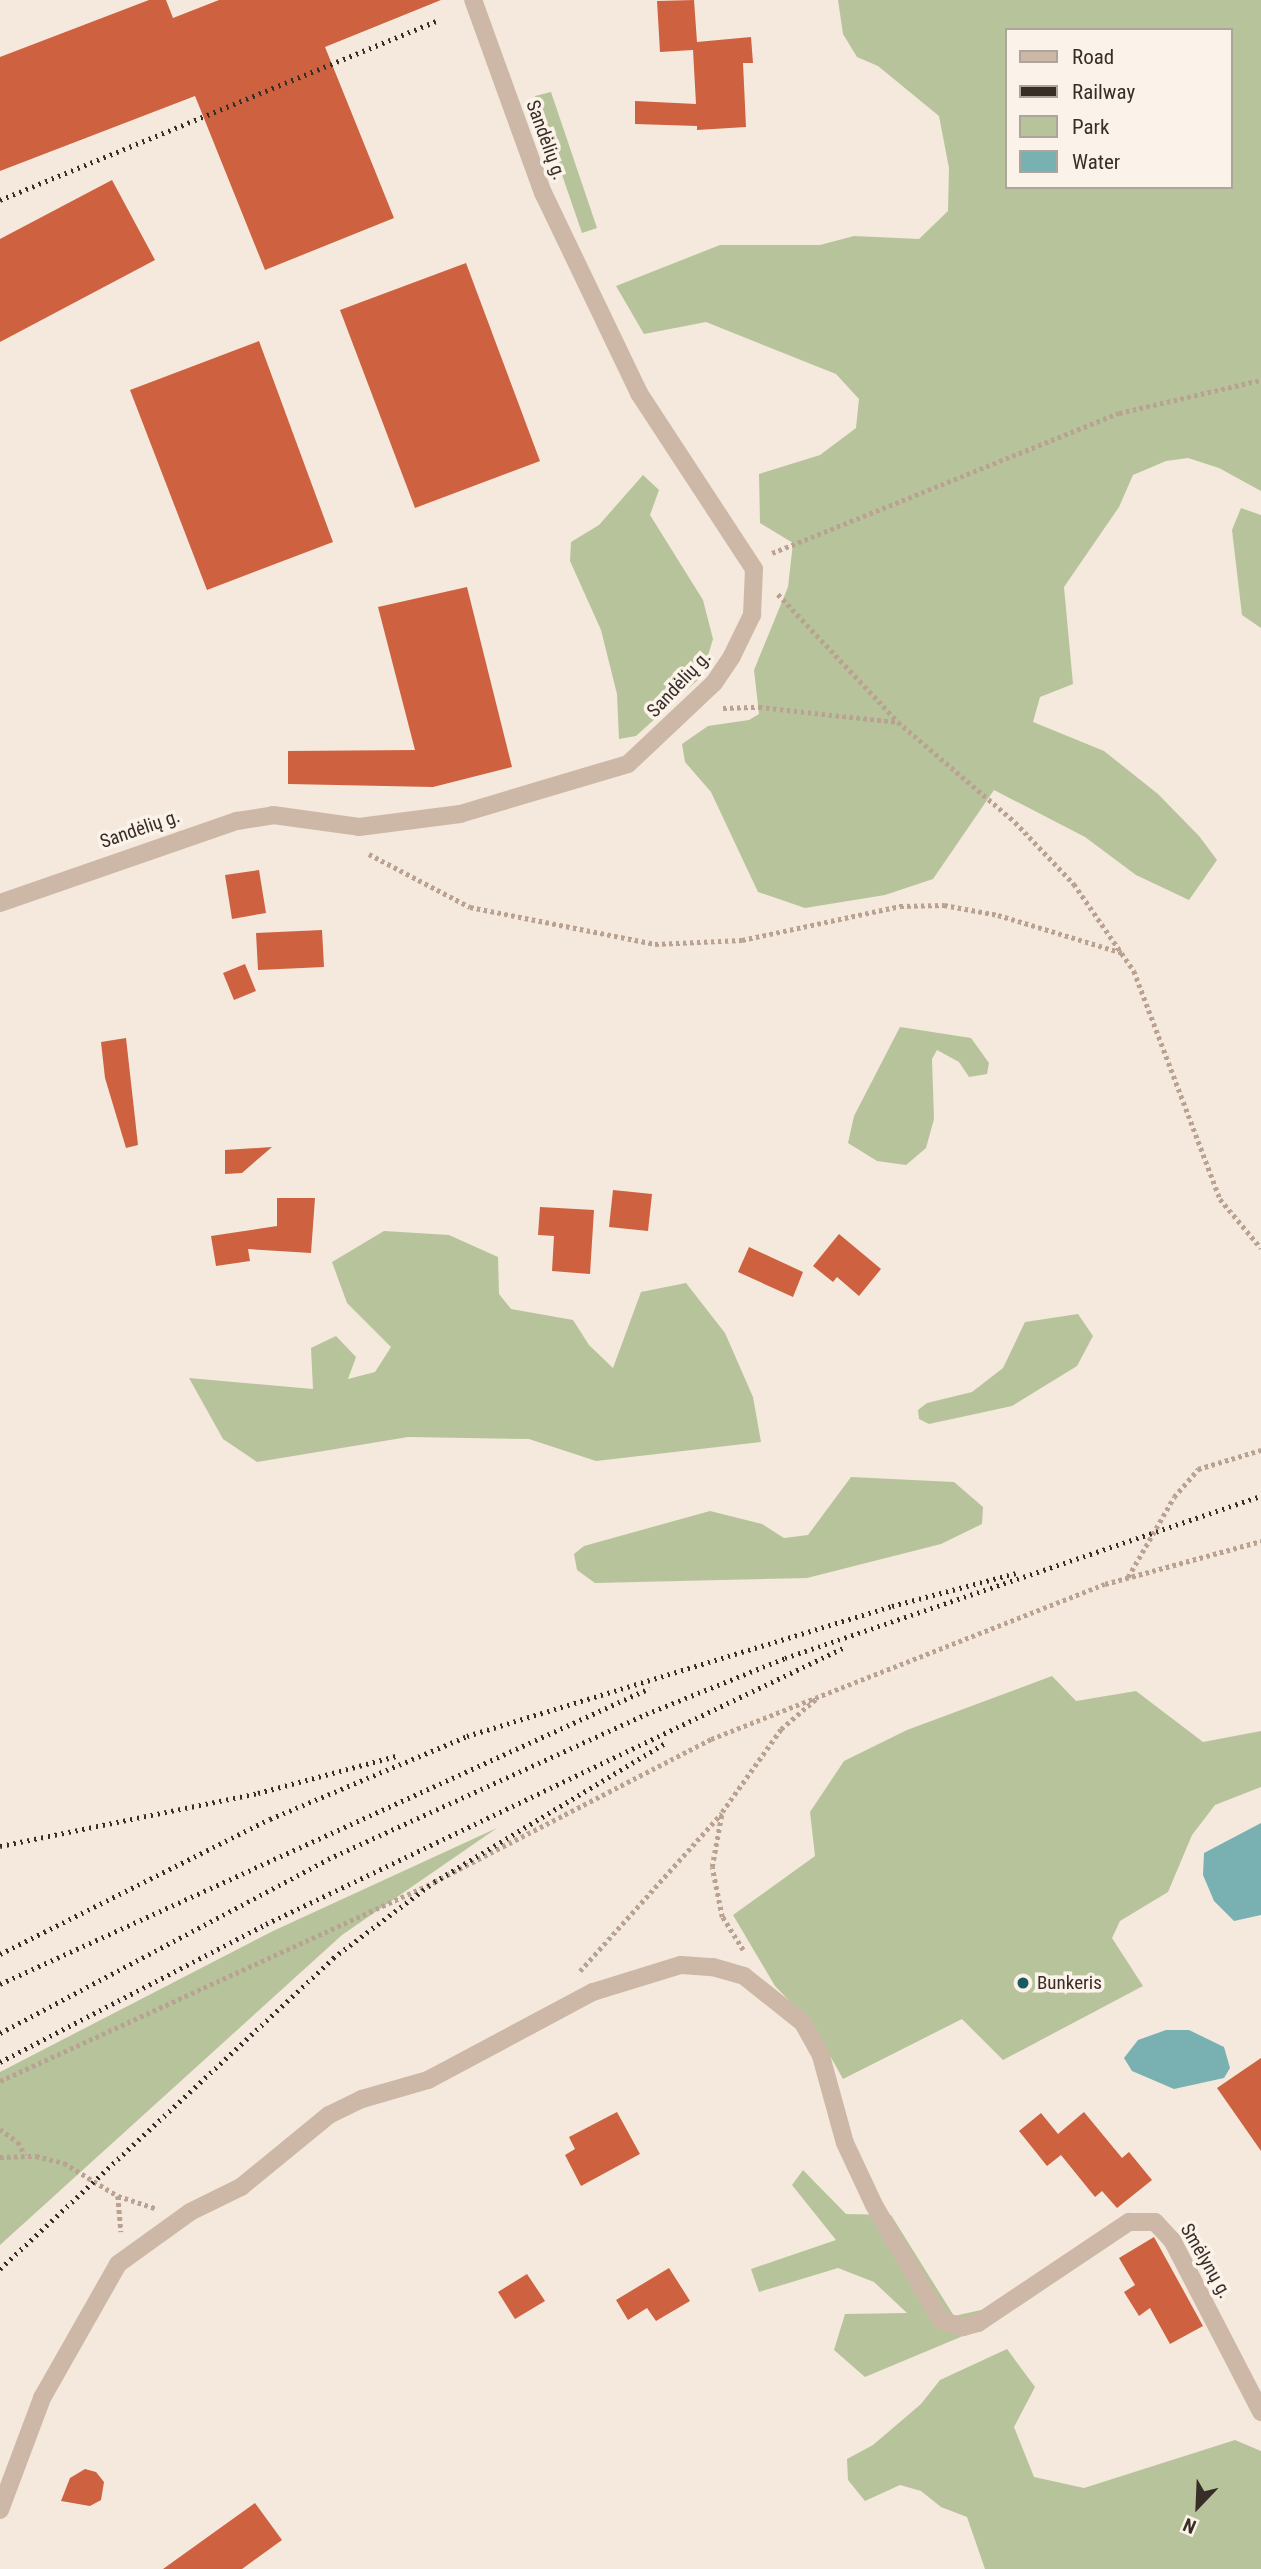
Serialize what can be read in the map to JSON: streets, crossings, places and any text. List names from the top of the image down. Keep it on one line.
{"streets":{"street":["Sandėlių g.","Smėlynų g."]},"places":["Bunkeris"],"legend":["Road","Railway","Park","Water"],"north":"bottom left"}
